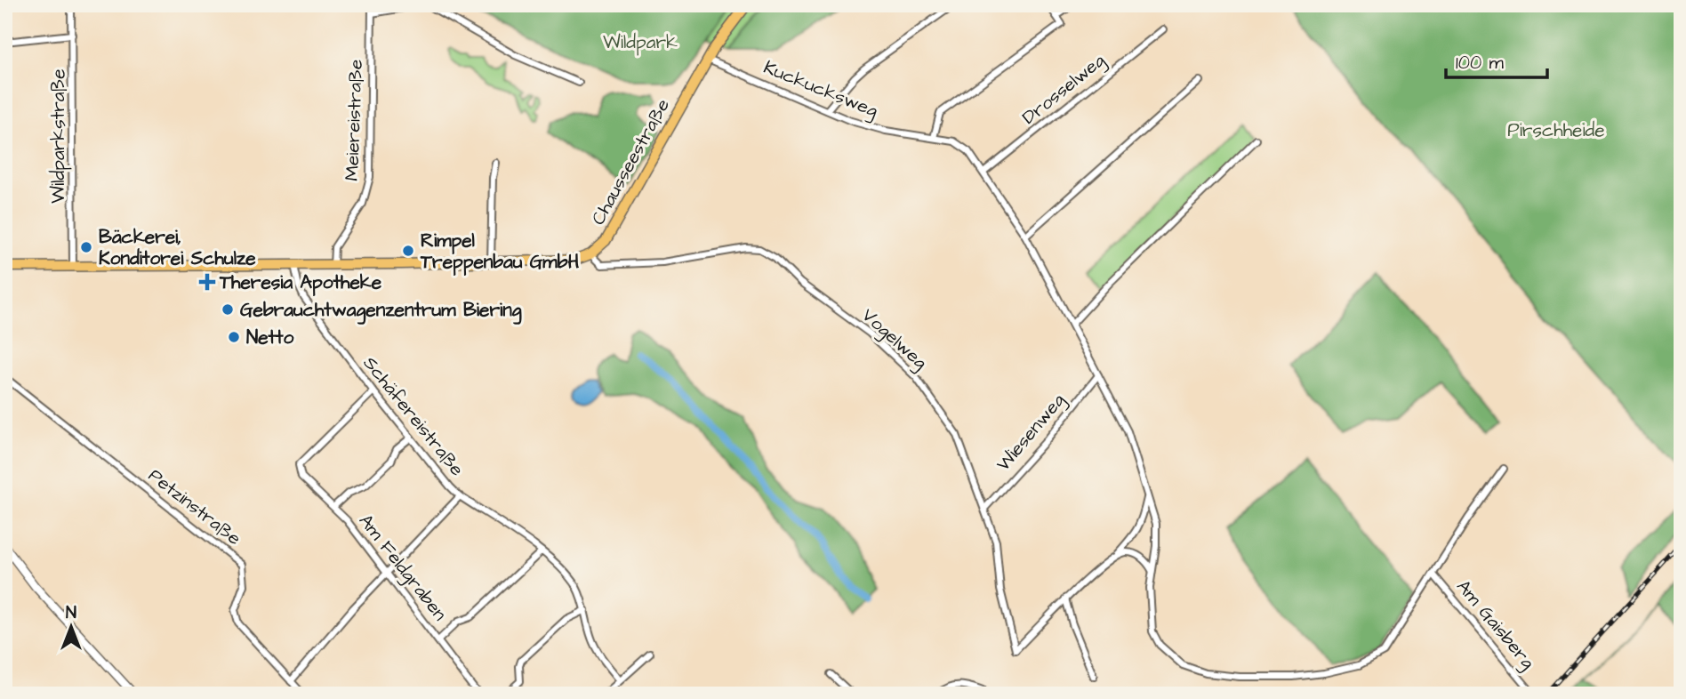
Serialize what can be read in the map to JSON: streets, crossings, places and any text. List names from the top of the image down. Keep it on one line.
{"streets":{"main road":["Chausseestraße"],"street":["Kuckucksweg","Drosselweg","Meiereistraße","Wildparkstraße","Vogelweg","Schäfereistraße","Wiesenweg","Petzinstraße","Am Feldgraben","Am Gaisberg"]},"crossings":[["Kuckucksweg","Drosselweg"],["Kuckucksweg","Chausseestraße"],["Kuckucksweg","Wiesenweg"],["Kuckucksweg","Am Gaisberg"],["Chausseestraße","Vogelweg"],["Vogelweg","Wiesenweg"],["Schäfereistraße","Am Feldgraben"]],"parks":["Wildpark","Pirschheide"],"places":{"other":["Bäckerei, Konditorei Schulze","Rimpel Treppenbau GmbH","Gebrauchtwagenzentrum Biering","Netto"],"health":["Theresia Apotheke"]},"scale_bar":"100 m","north":"top"}
